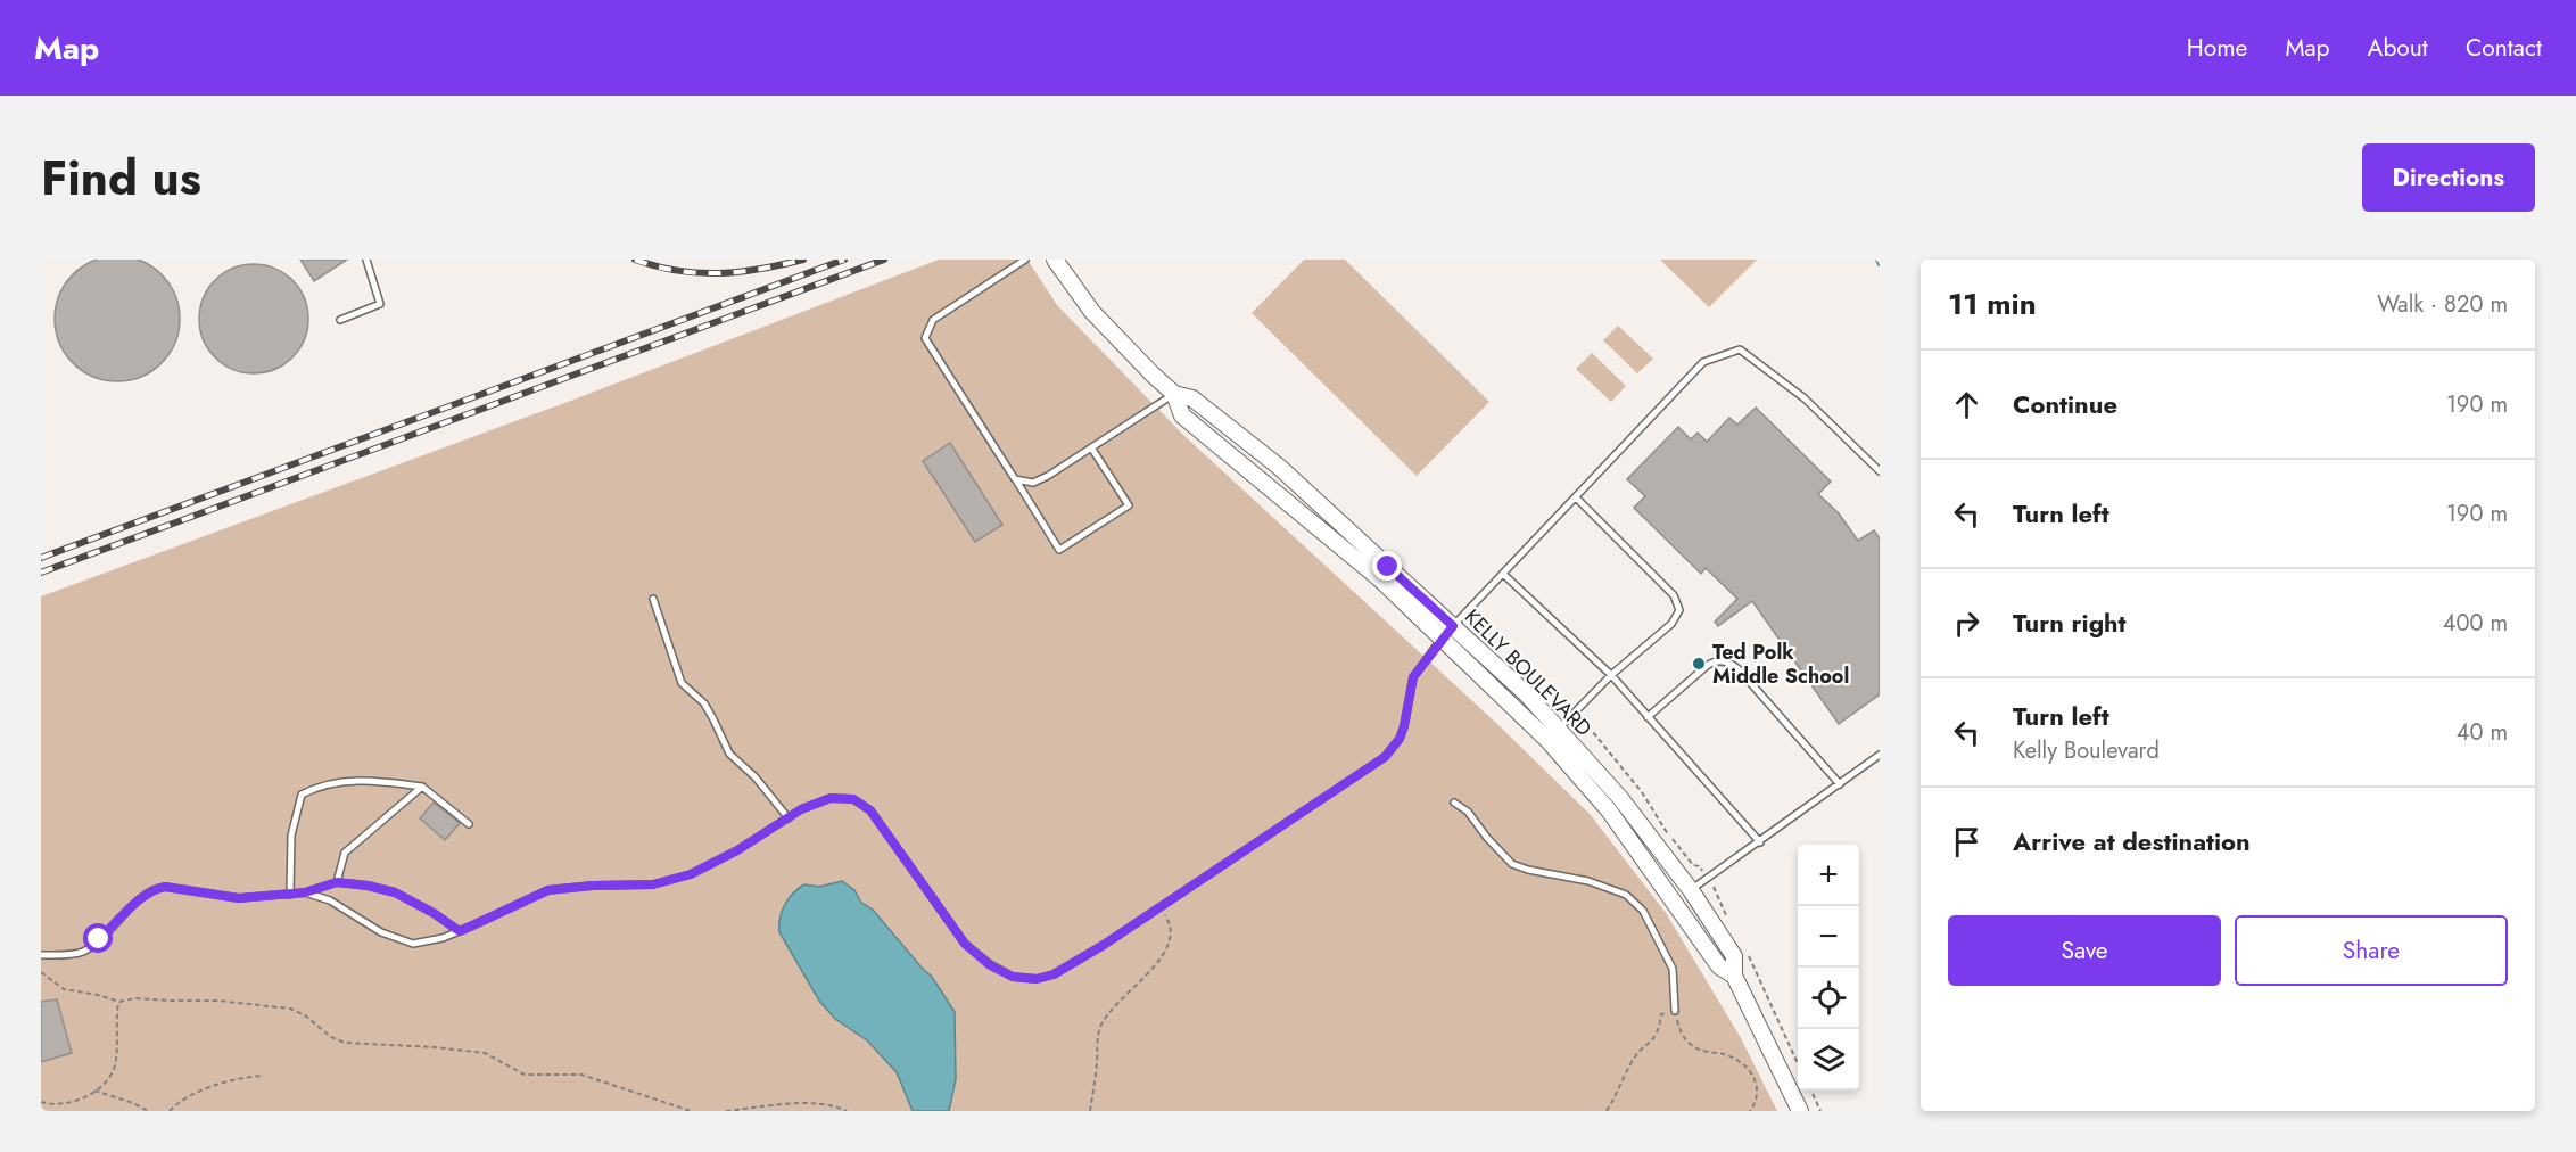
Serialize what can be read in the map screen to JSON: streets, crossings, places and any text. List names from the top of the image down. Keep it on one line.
{"streets":{"street":["KELLY BOULEVARD"]},"places":["Ted Polk Middle School"],"page":{"header":"Map","nav":["Home","Map","About","Contact"],"title":"Find us","buttons":["Directions",["Save","Share"]],"heading":["11 min","Walk · 820 m"],"list":[["Continue","190 m"],["Turn left","190 m"],["Turn right","400 m"],["Turn left","Kelly Boulevard","40 m"],"Arrive at destination"],"map_buttons":["+","−"]}}
